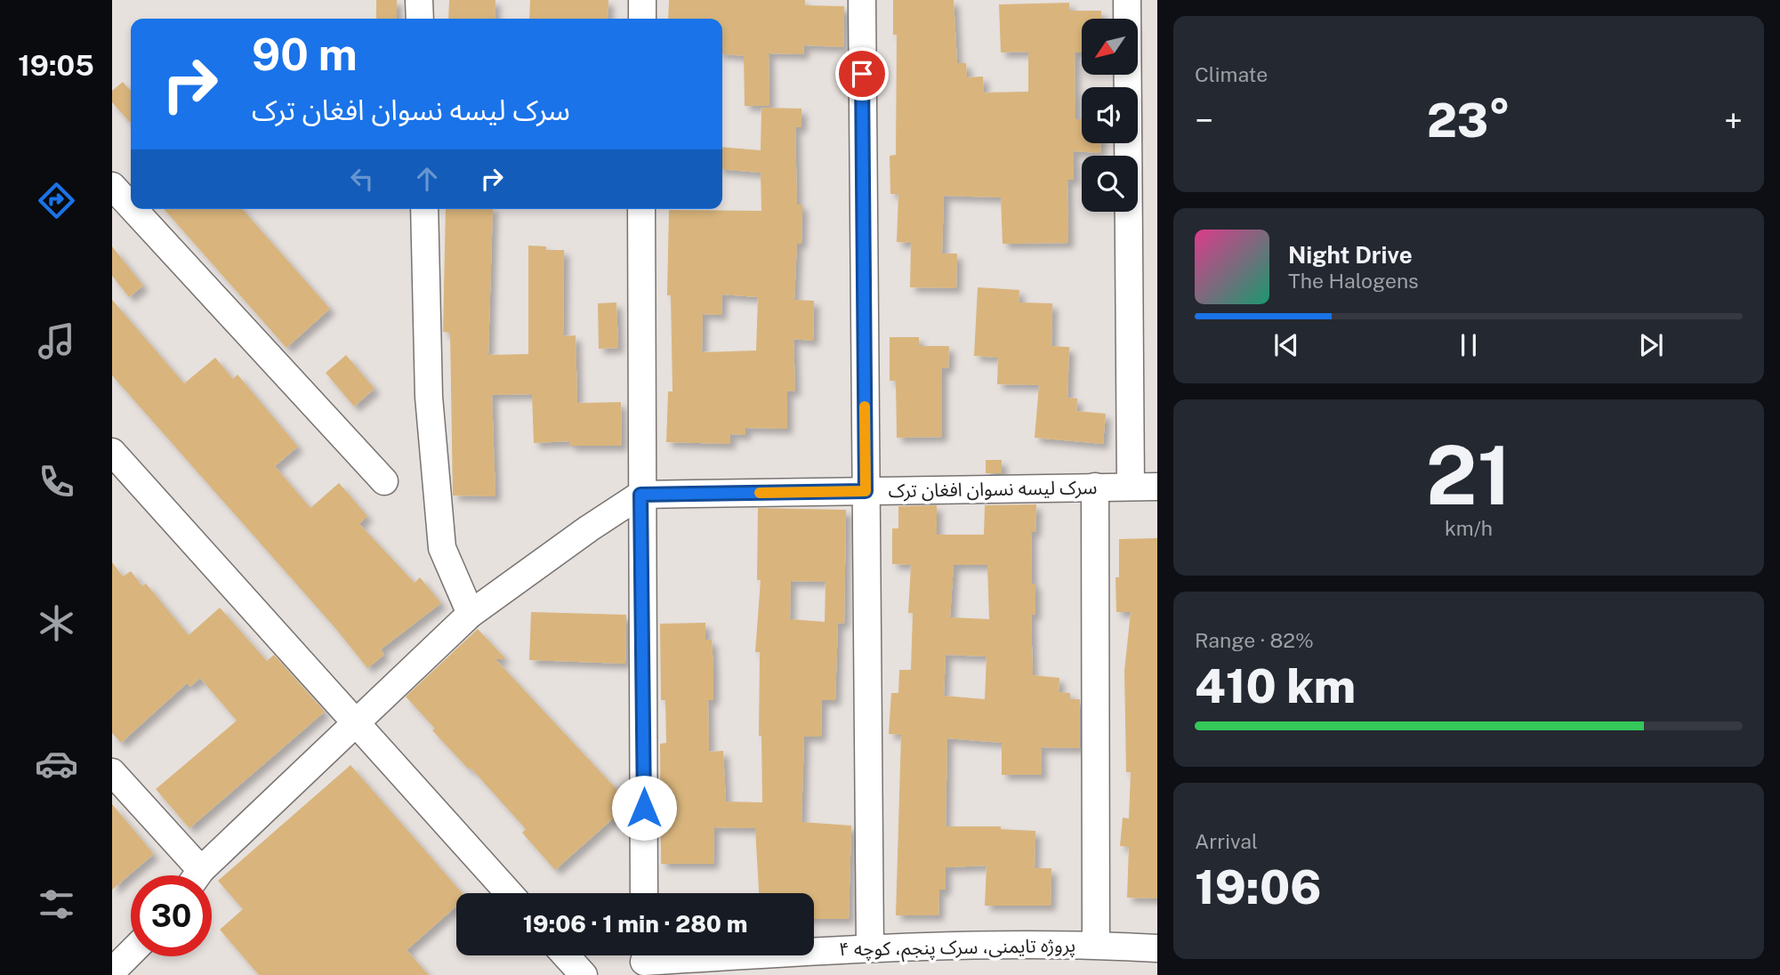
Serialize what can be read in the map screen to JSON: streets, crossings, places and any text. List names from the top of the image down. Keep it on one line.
{"streets":{"street":["سرک لیسه نسوان افغان‌ ترک","پروژه تایمنی، سرک پنجم، کوچه ۴"]},"north":"bottom left","page":{"tabs":"19:05","tile":["Climate",["21","km/h"],["Range · 82%","410 km"],["Arrival","19:06"]],"turn":["90 m","سرک لیسه نسوان افغان‌ ترک"],"heat":["−","23°","+"],"song":["Night Drive","The Halogens"],"limit":"30","trip":"19:06 · 1 min · 280 m"}}
